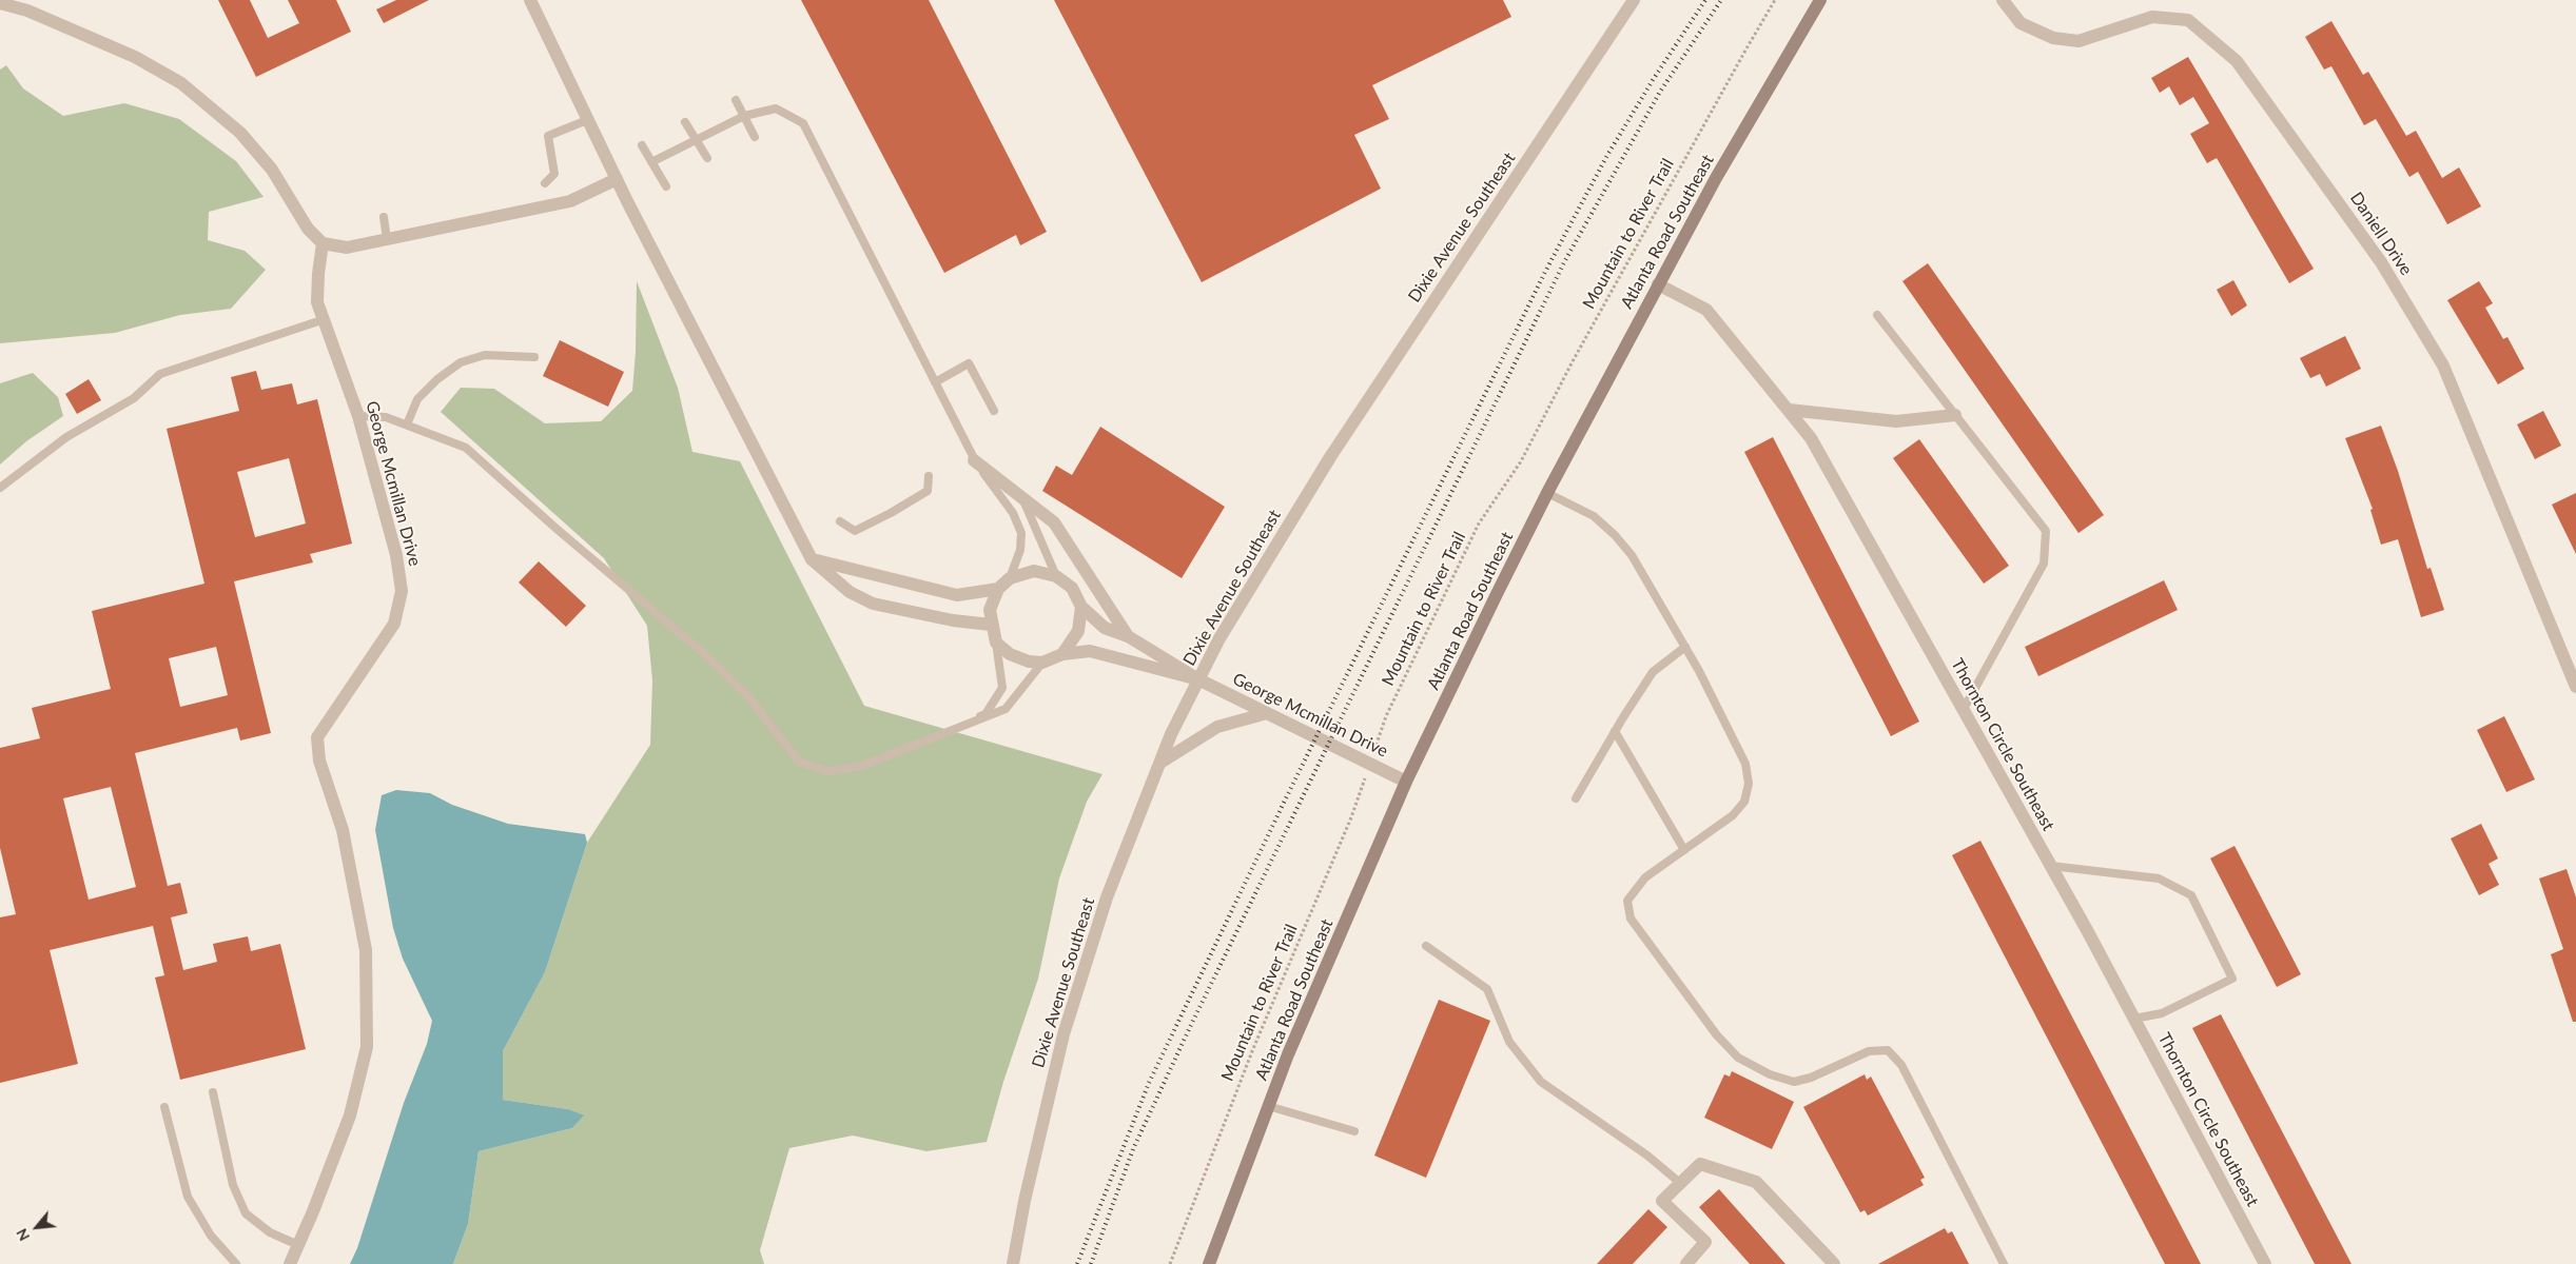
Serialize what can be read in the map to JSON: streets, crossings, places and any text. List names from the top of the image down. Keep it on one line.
{"streets":{"main road":["Atlanta Road Southeast"],"street":["Dixie Avenue Southeast","Daniell Drive","George Mcmillan Drive","Thornton Circle Southeast"],"path":["Mountain to River Trail"]},"crossings":[["Dixie Avenue Southeast","George Mcmillan Drive"],["Atlanta Road Southeast","George Mcmillan Drive"],["Atlanta Road Southeast","Thornton Circle Southeast"],["Mountain to River Trail","George Mcmillan Drive"]],"north":"bottom left"}
